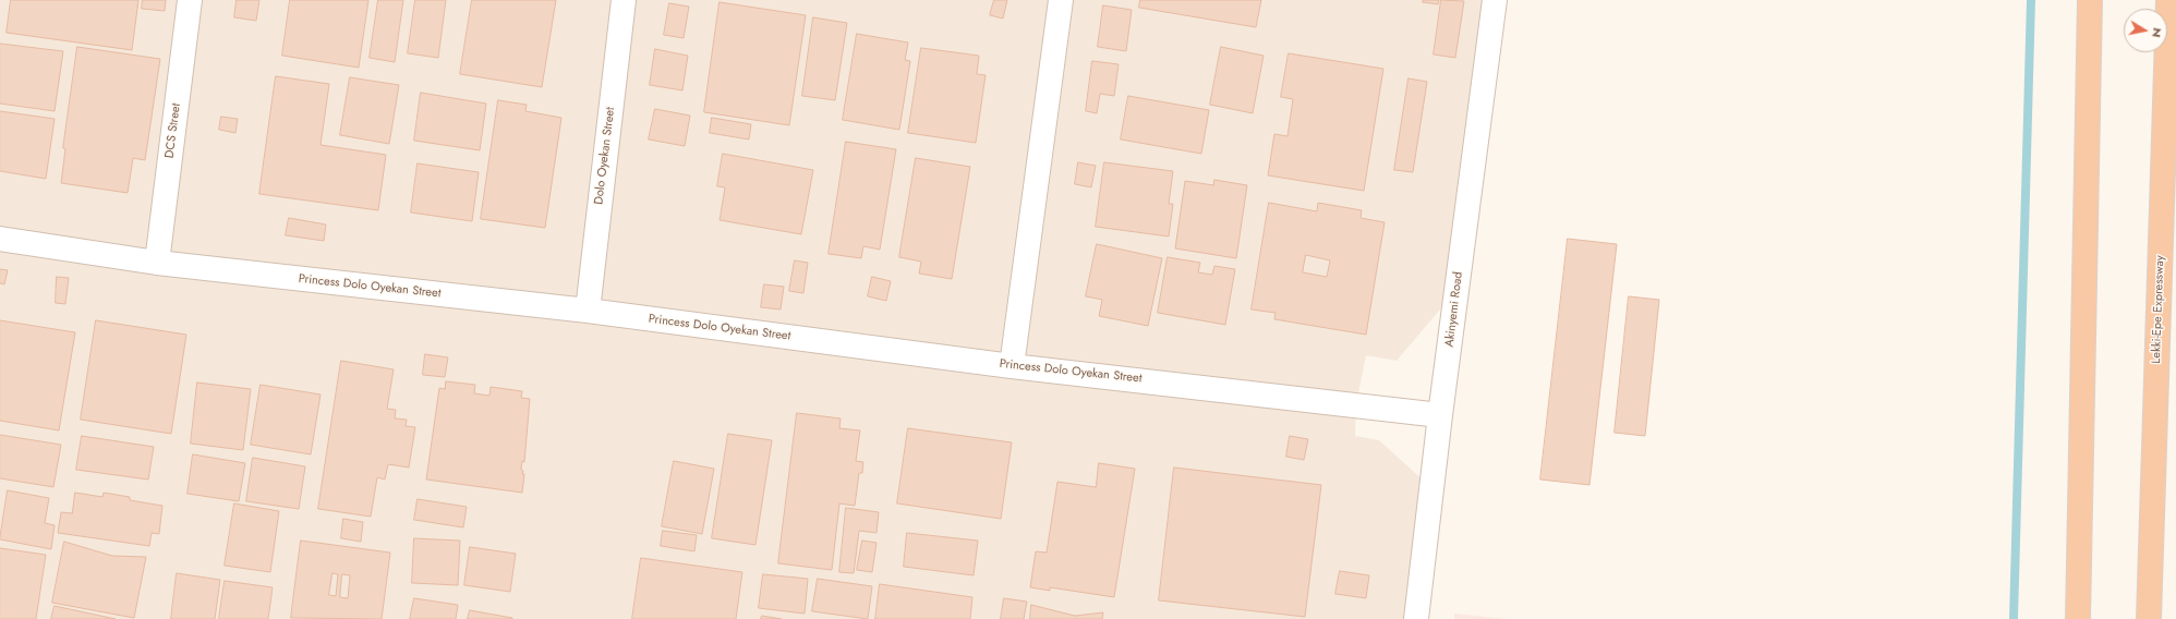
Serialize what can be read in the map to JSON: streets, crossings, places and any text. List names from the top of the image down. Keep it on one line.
{"streets":{"highway":["Lekki-Epe Expressway"],"street":["DCS Street","Dolo Oyekan Street","Princess Dolo Oyekan Street","Akinyemi Road"]},"crossings":[["DCS Street","Princess Dolo Oyekan Street"],["Dolo Oyekan Street","Princess Dolo Oyekan Street"],["Princess Dolo Oyekan Street","Akinyemi Road"]],"north":"right"}
